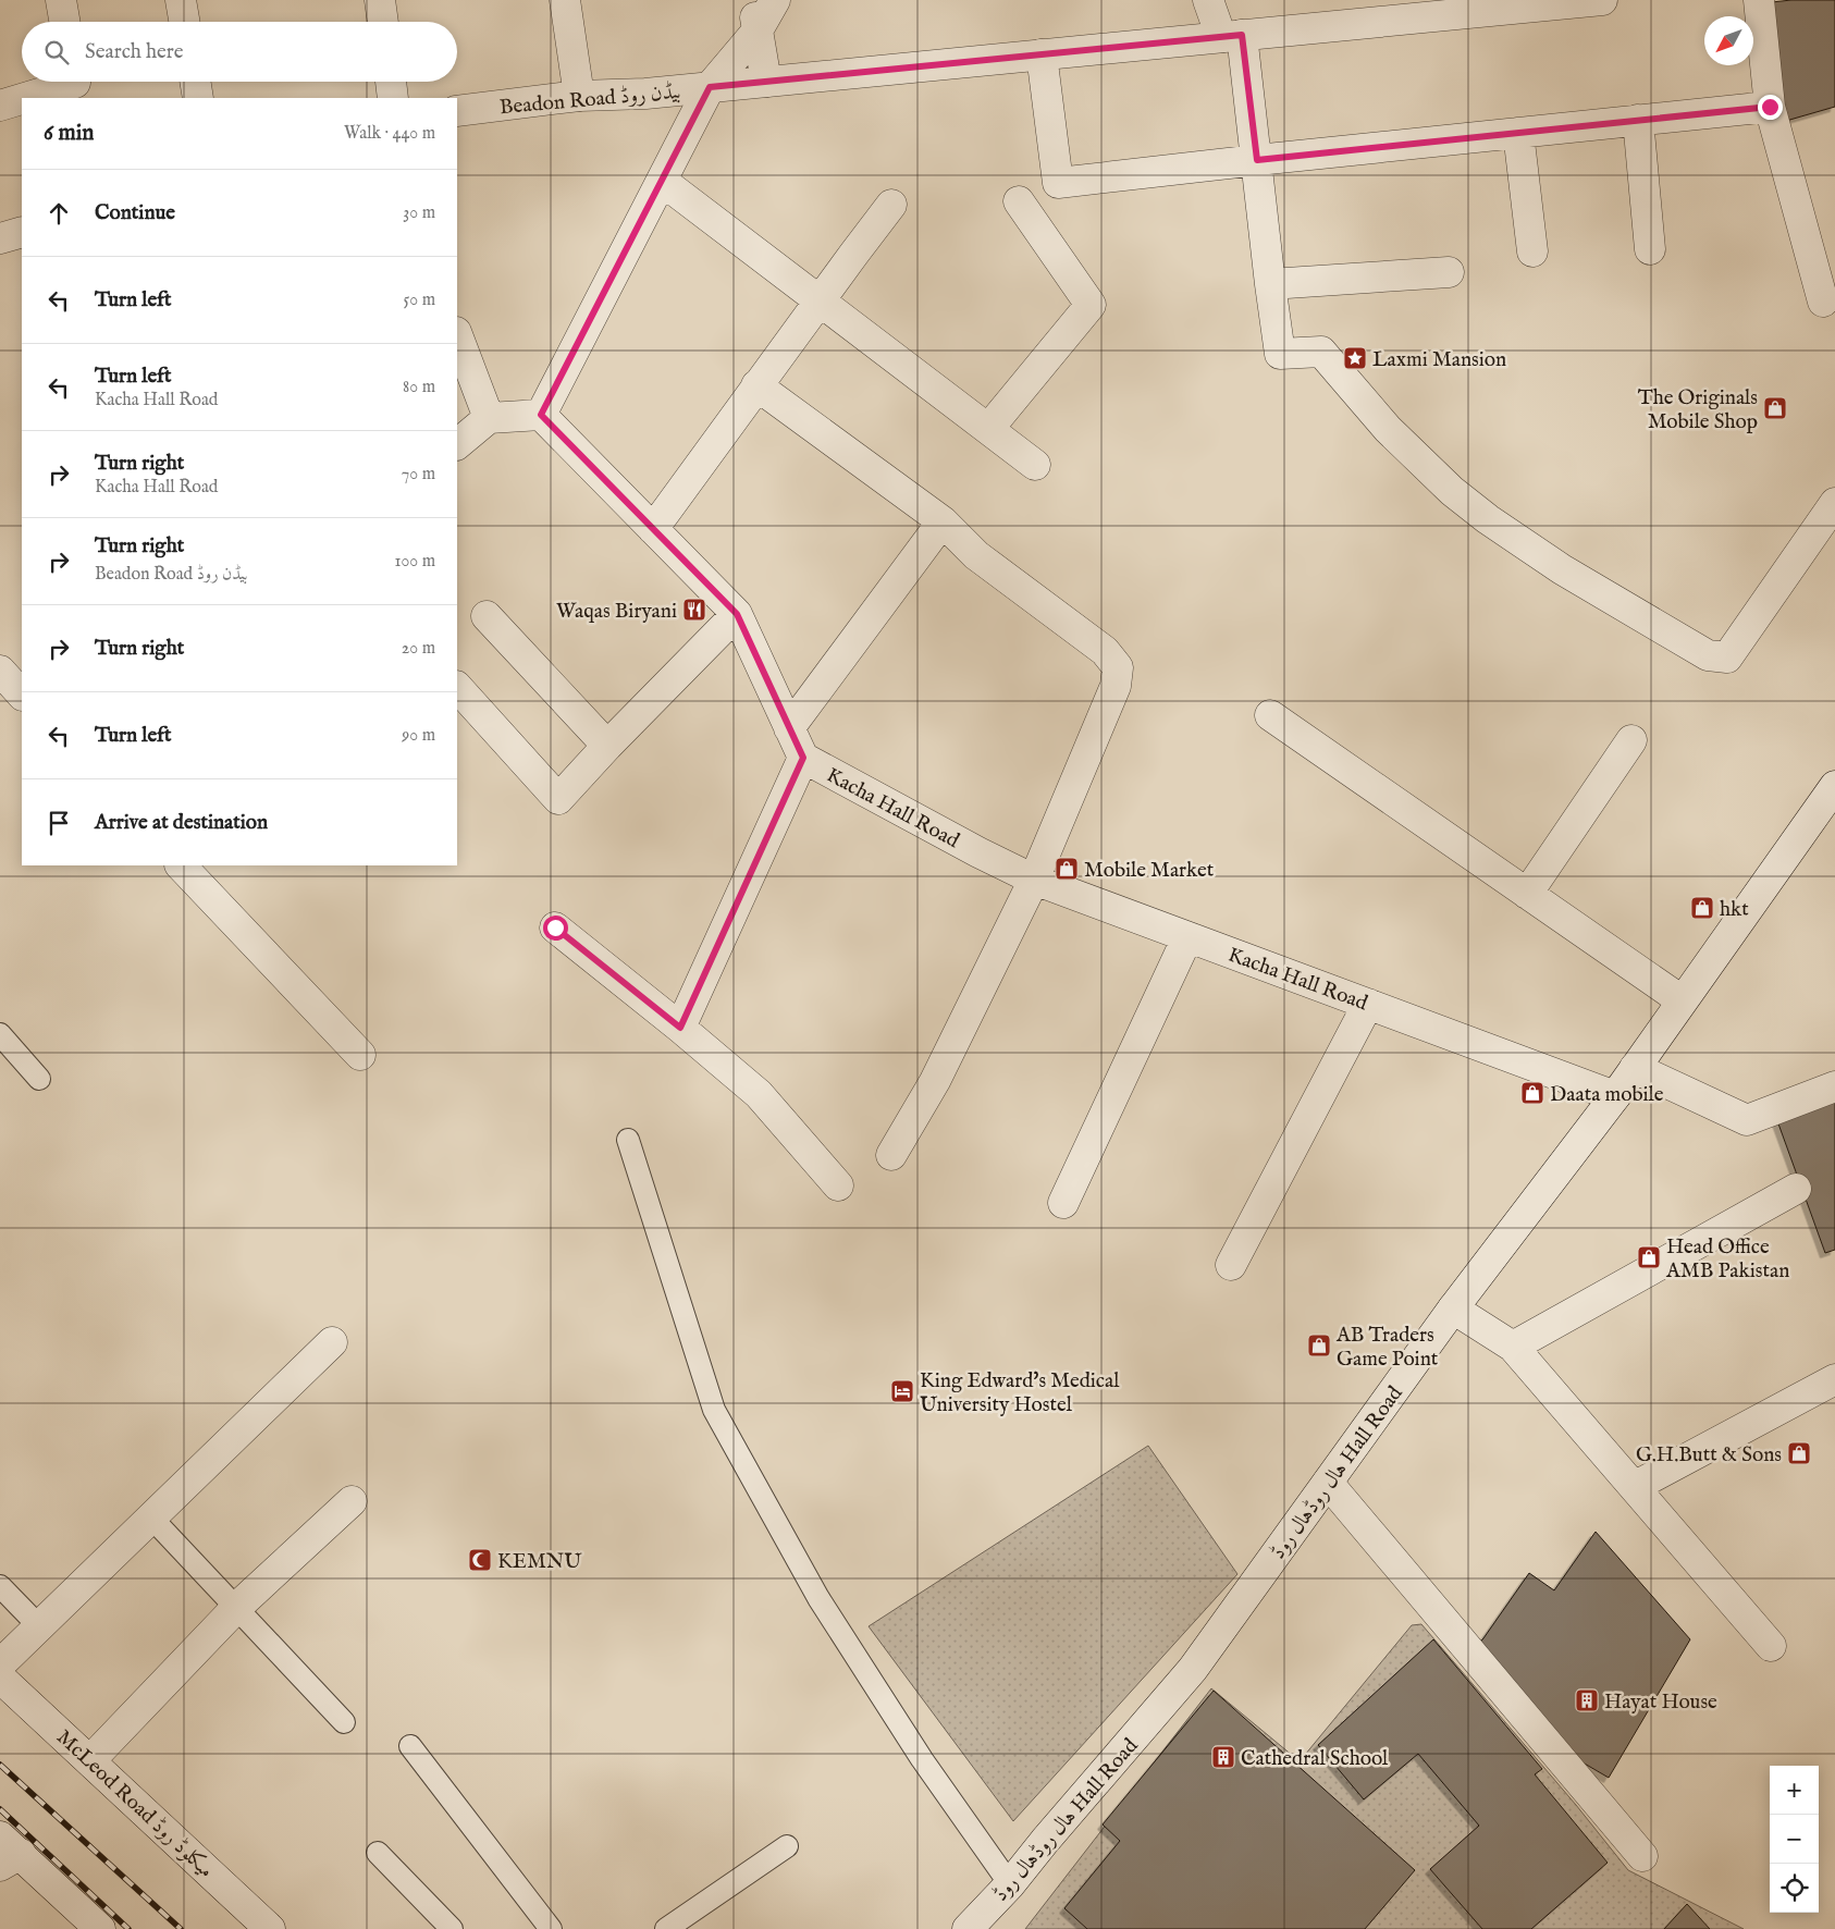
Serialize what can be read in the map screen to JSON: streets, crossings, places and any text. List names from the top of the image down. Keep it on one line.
{"streets":{"street":["Beadon Road بیڈن روڈ","Kacha Hall Road","ہال روڈہال روڈ Hall Road","McLeod Road میکلوڈ روڈ"]},"crossings":[["Kacha Hall Road","ہال روڈہال روڈ Hall Road"]],"places":{"place":["Laxmi Mansion"],"shop":["The Originals Mobile Shop","Mobile Market","hkt","Daata mobile","Head Office AMB Pakistan","AB Traders Game Point","G.H.Butt & Sons"],"restaurant":["Waqas Biryani"],"hotel":["King Edward's Medical University Hostel"],"mosque":["KEMNU"],"building":["Hayat House","Cathedral School"]},"north":"bottom left","page":{"search":"Search here","heading":["6 min","Walk · 440 m"],"list":[["Continue","30 m"],["Turn left","50 m"],["Turn left","Kacha Hall Road","80 m"],["Turn right","Kacha Hall Road","70 m"],["Turn right","Beadon Road بیڈن روڈ","100 m"],["Turn right","20 m"],["Turn left","90 m"],"Arrive at destination"],"map_buttons":["+","−"]}}
